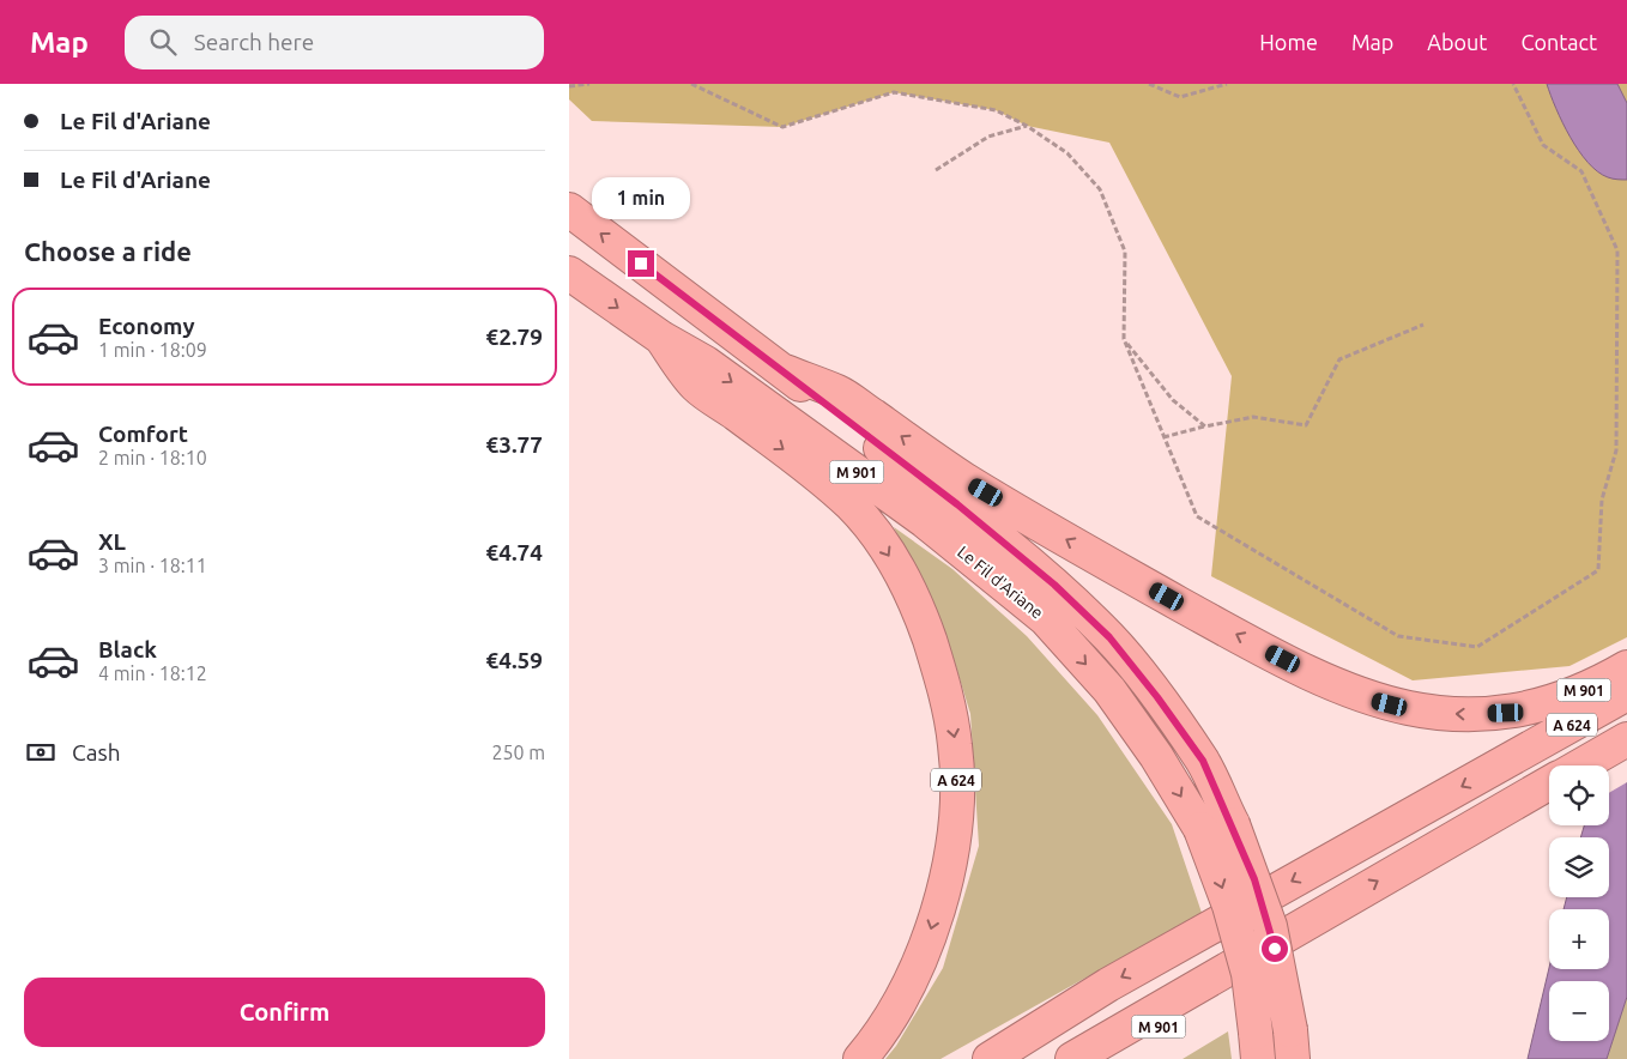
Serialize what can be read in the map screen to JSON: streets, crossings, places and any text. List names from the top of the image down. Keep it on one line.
{"streets":{"highway":["M 901","Le Fil d'Ariane","A 624"]},"crossings":[["M 901","Le Fil d'Ariane"],["M 901","A 624"],["Le Fil d'Ariane","A 624"]],"page":{"header":"Map","search":"Search here","nav":["Home","Map","About","Contact"],"banner":["Le Fil d'Ariane","Le Fil d'Ariane"],"bubble":"1 min","heading":"Choose a ride","list":[{"name":"Economy","note":"1 min · 18:09","value":"€2.79"},{"name":"Comfort","note":"2 min · 18:10","value":"€3.77"},{"name":"XL","note":"3 min · 18:11","value":"€4.74"},{"name":"Black","note":"4 min · 18:12","value":"€4.59"}],"pay":["Cash","250 m"],"map_buttons":["+","−"],"buttons":"Confirm"}}
